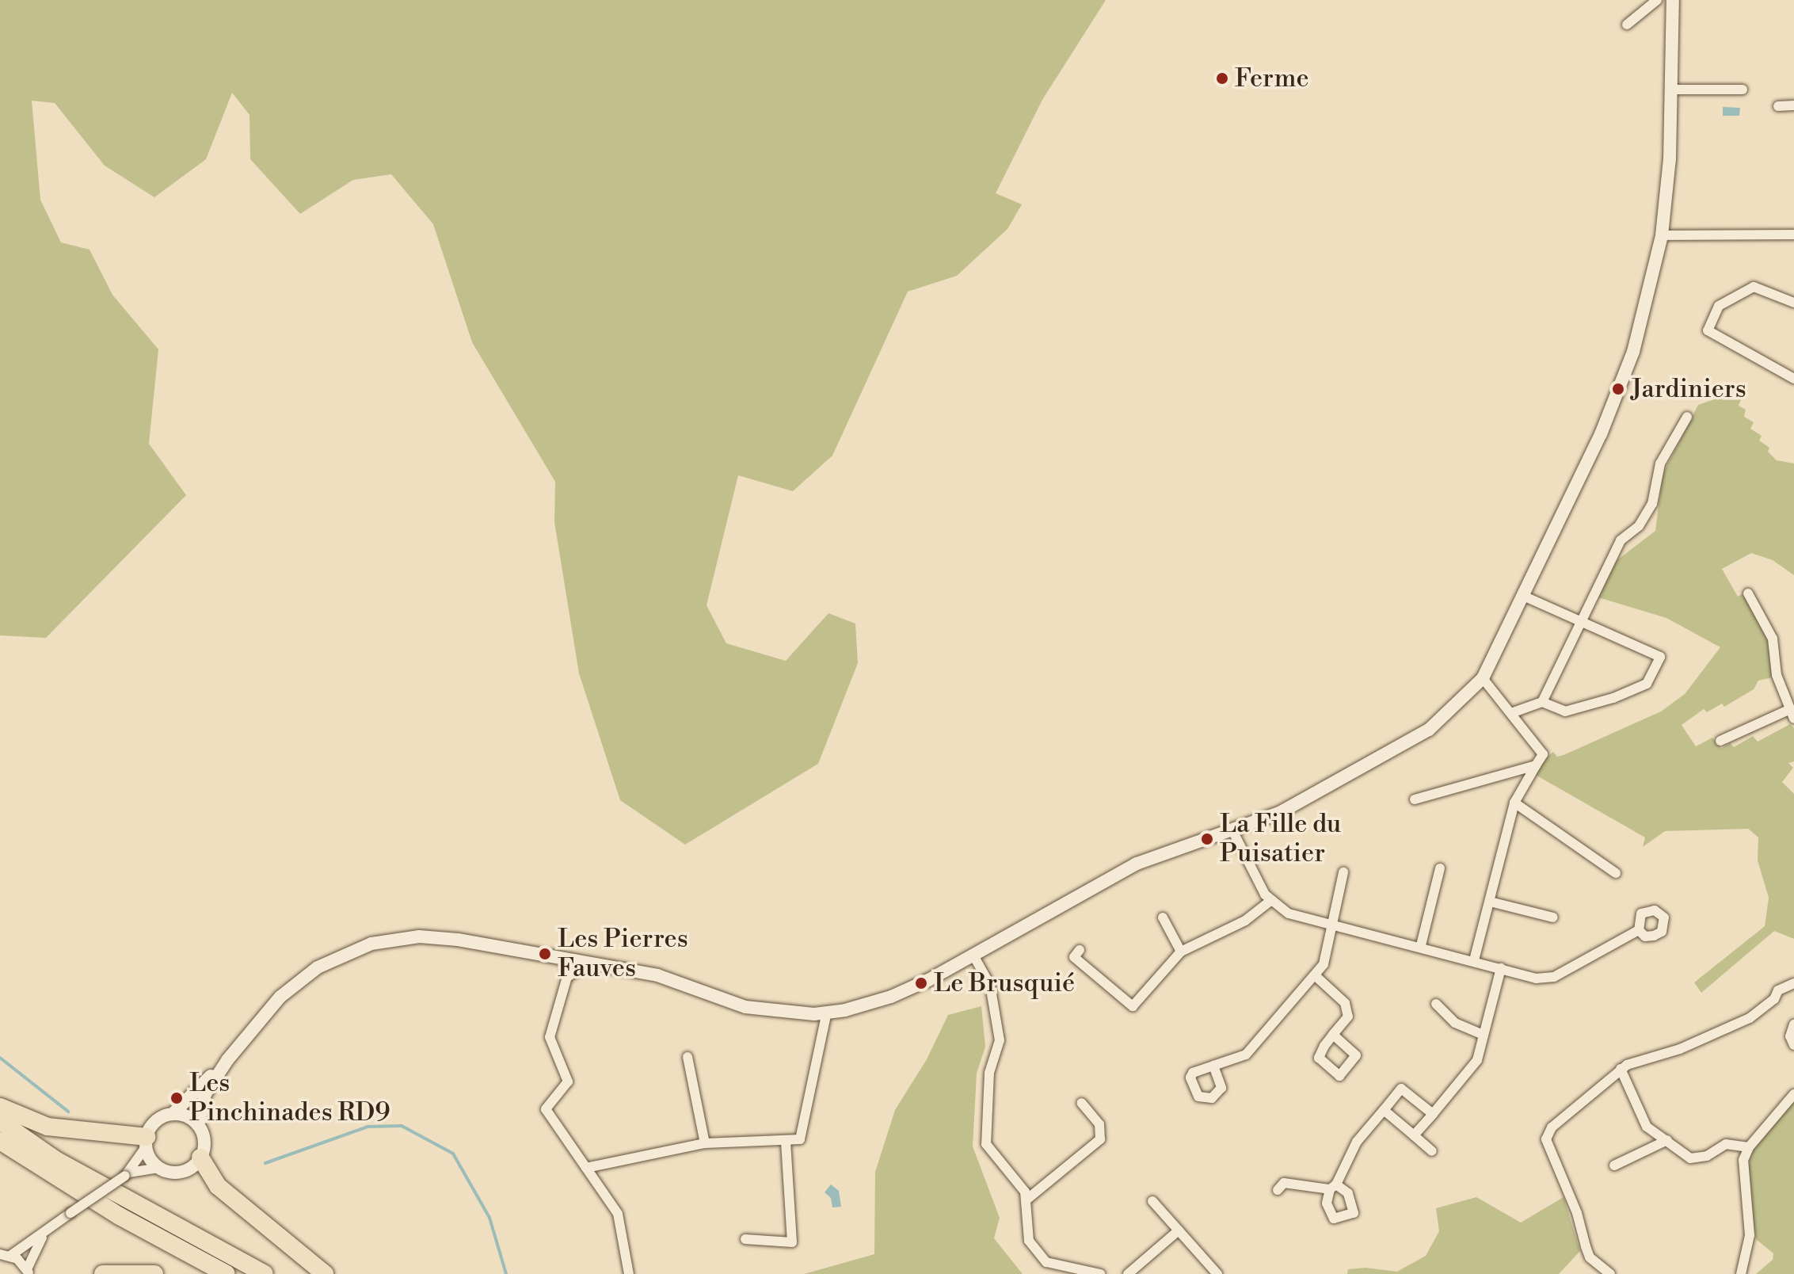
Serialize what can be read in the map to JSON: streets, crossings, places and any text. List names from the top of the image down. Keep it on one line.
{"places":["Ferme","Jardiniers","La Fille du Puisatier","Les Pierres Fauves","Le Brusquié","Les Pinchinades RD9"]}
